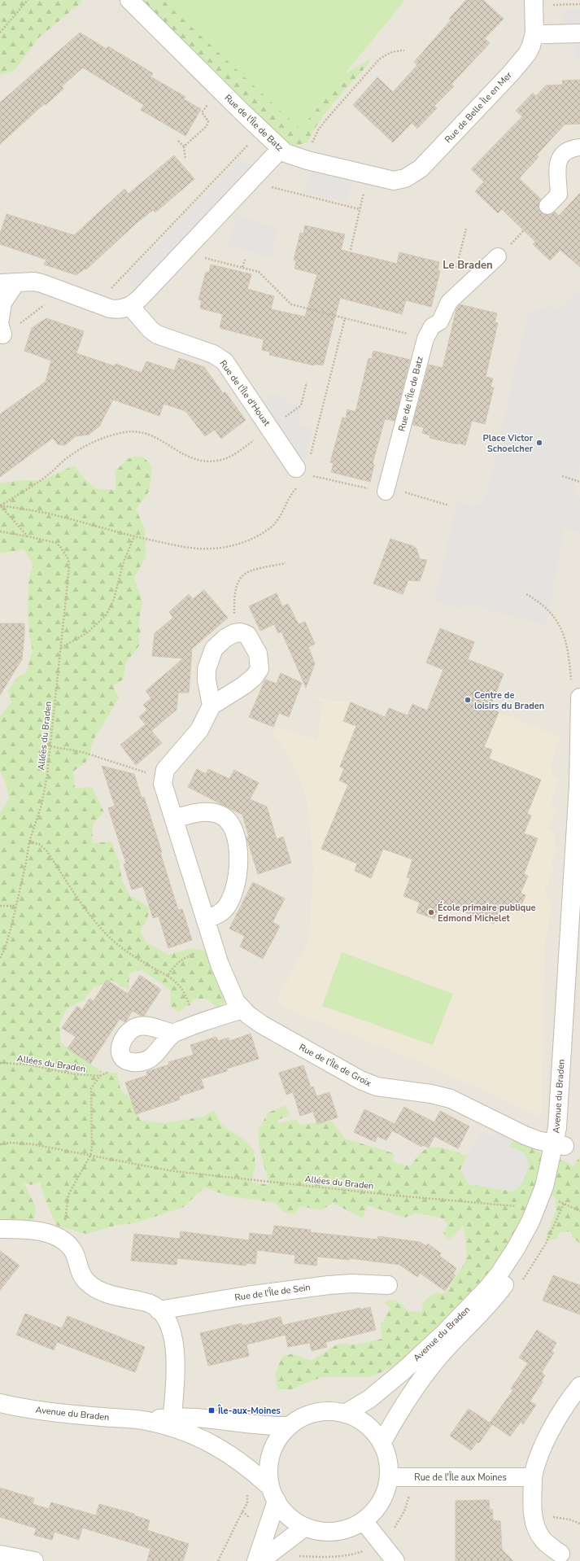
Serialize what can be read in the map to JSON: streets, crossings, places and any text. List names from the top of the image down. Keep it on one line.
{"streets":{"street":["Rue de Belle Île en Mer","Rue de l'Île de Batz","Rue de l'Île d'Houat","Rue de l'Île de Groix","Avenue du Braden","Rue de l'Île de Sein","Rue de l'Île aux Moines"],"path":["Allées du Braden"]},"crossings":[["Rue de Belle Île en Mer","Rue de l'Île de Batz"],["Rue de l'Île de Groix","Avenue du Braden"]],"districts":["Le Braden"],"places":{"other":["Place Victor Schoelcher","Centre de loisirs du Braden","École primaire publique Edmond Michelet"],"transit":["Île-aux-Moines"]}}
